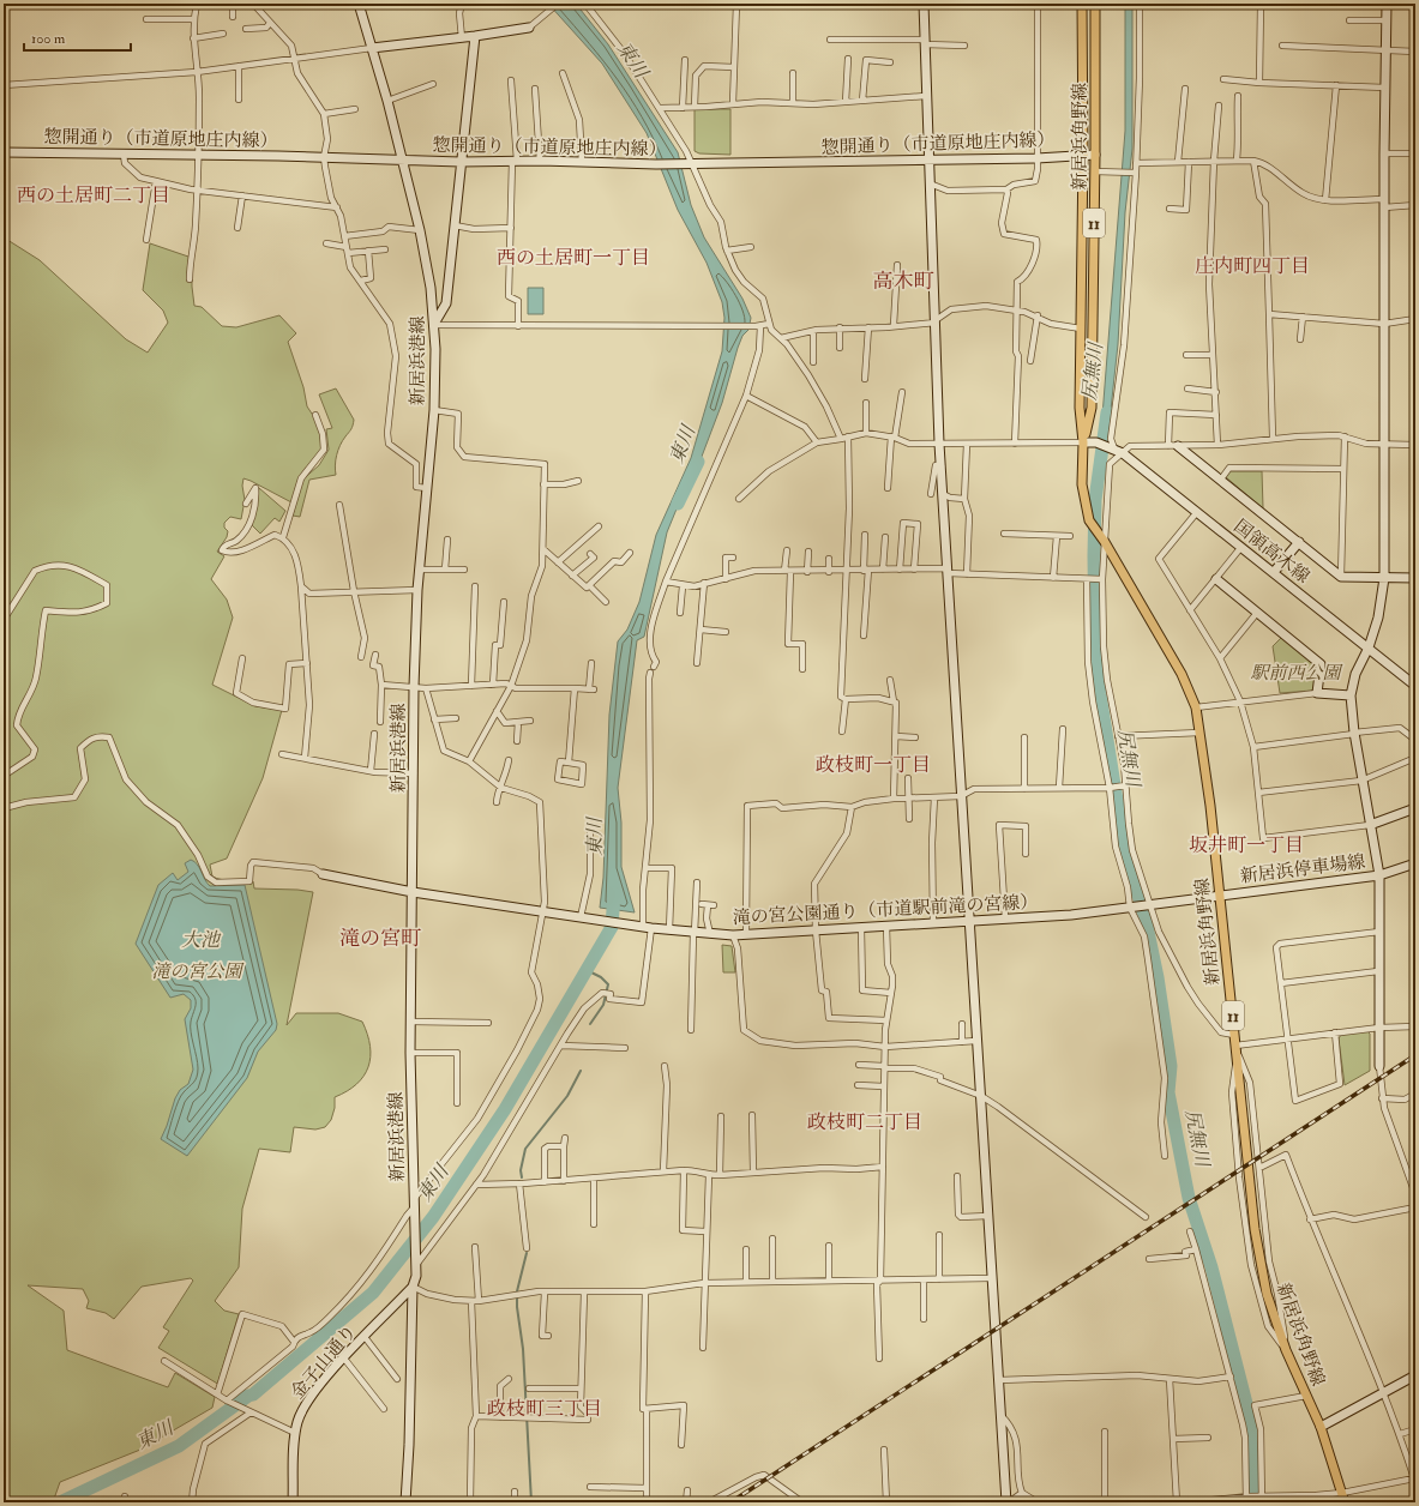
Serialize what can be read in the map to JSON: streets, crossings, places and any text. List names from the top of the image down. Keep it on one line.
{"streets":{"main road":["新居浜角野線","11"],"street":["惣開通り（市道原地庄内線）","新居浜港線","国領高木線","新居浜停車場線","滝の宮公園通り（市道駅前滝の宮線）","金子山通り"]},"crossings":[["新居浜角野線","惣開通り（市道原地庄内線）"],["新居浜角野線","国領高木線"],["新居浜角野線","新居浜停車場線"],["惣開通り（市道原地庄内線）","新居浜港線"],["新居浜港線","金子山通り"]],"districts":["西の土居町二丁目","西の土居町一丁目","庄内町四丁目","高木町","政枝町一丁目","坂井町一丁目","滝の宮町","政枝町二丁目","政枝町三丁目"],"water":["東川","尻無川","大池"],"parks":["駅前西公園","滝の宮公園"],"scale_bar":"100 m"}
